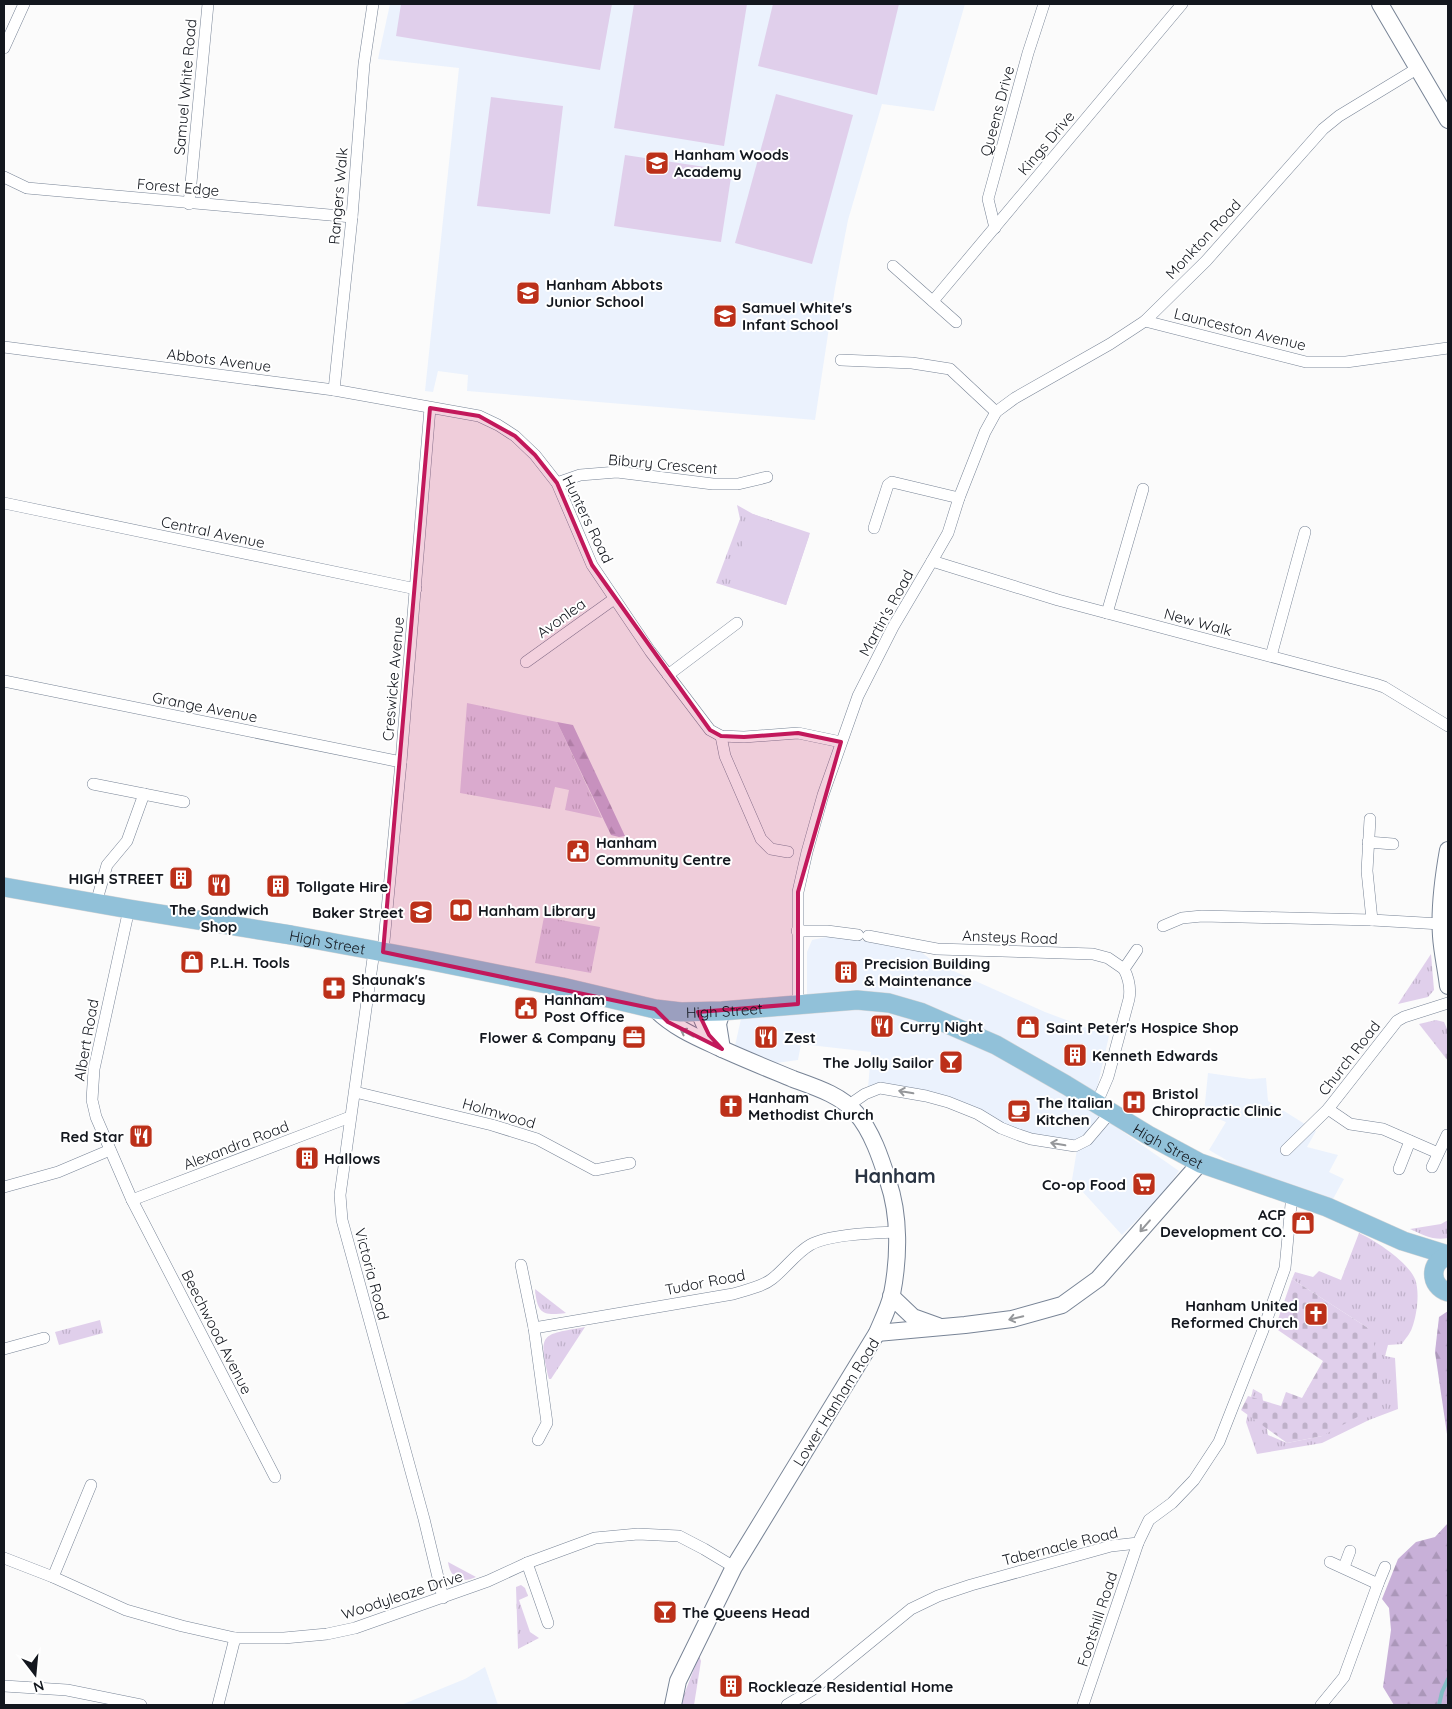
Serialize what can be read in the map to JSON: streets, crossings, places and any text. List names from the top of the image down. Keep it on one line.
{"streets":{"main road":["High Street","Lower Hanham Road"],"street":["Samuel White Road","Queens Drive","Kings Drive","Forest Edge","Rangers Walk","Monkton Road","Launceston Avenue","Abbots Avenue","Bibury Crescent","Hunters Road","Central Avenue","Martin's Road","Avonlea","New Walk","Creswicke Avenue","Grange Avenue","Ansteys Road","Albert Road","Church Road","Holmwood","Alexandra Road","Victoria Road","Tudor Road","Beechwood Avenue","Tabernacle Road","Woodyleaze Drive","Footshill Road"]},"crossings":[["Samuel White Road","Forest Edge"],["Queens Drive","Kings Drive"],["Forest Edge","Rangers Walk"],["Rangers Walk","Abbots Avenue"],["Monkton Road","Launceston Avenue"],["Monkton Road","Martin's Road"],["Abbots Avenue","Hunters Road"],["Abbots Avenue","Creswicke Avenue"],["Bibury Crescent","Hunters Road"],["Hunters Road","Avonlea"],["Hunters Road","Creswicke Avenue"],["Central Avenue","Creswicke Avenue"],["Martin's Road","New Walk"],["Martin's Road","Ansteys Road"],["Martin's Road","High Street"],["Creswicke Avenue","Grange Avenue"],["Creswicke Avenue","High Street"],["Creswicke Avenue","Victoria Road"],["High Street","Albert Road"],["High Street","Victoria Road"],["High Street","Lower Hanham Road"],["High Street","Tabernacle Road"],["Albert Road","Alexandra Road"],["Albert Road","Beechwood Avenue"],["Holmwood","Victoria Road"],["Alexandra Road","Victoria Road"],["Alexandra Road","Beechwood Avenue"],["Victoria Road","Woodyleaze Drive"],["Lower Hanham Road","Woodyleaze Drive"],["Tabernacle Road","Footshill Road"]],"one_way":["Lower Hanham Road"],"districts":["Hanham"],"places":{"school or university":["Hanham Woods Academy","Hanham Abbots Junior School","Samuel White's Infant School","Baker Street"],"public building":["Hanham Community Centre","Hanham Post Office"],"building":["HIGH STREET","Tollgate Hire","Precision Building & Maintenance","Kenneth Edwards","Hallows","Rockleaze Residential Home"],"restaurant":["The Sandwich Shop","Curry Night","Zest","Red Star"],"library":["Hanham Library"],"shop":["P.L.H. Tools","Saint Peter's Hospice Shop","ACP Development CO."],"pharmacy":["Shaunak's Pharmacy"],"office":["Flower & Company"],"bar":["The Jolly Sailor","The Queens Head"],"hospital":["Bristol Chiropractic Clinic"],"church":["Hanham Methodist Church","Hanham United Reformed Church"],"cafe":["The Italian Kitchen"],"supermarket":["Co-op Food"]},"north":"bottom"}
